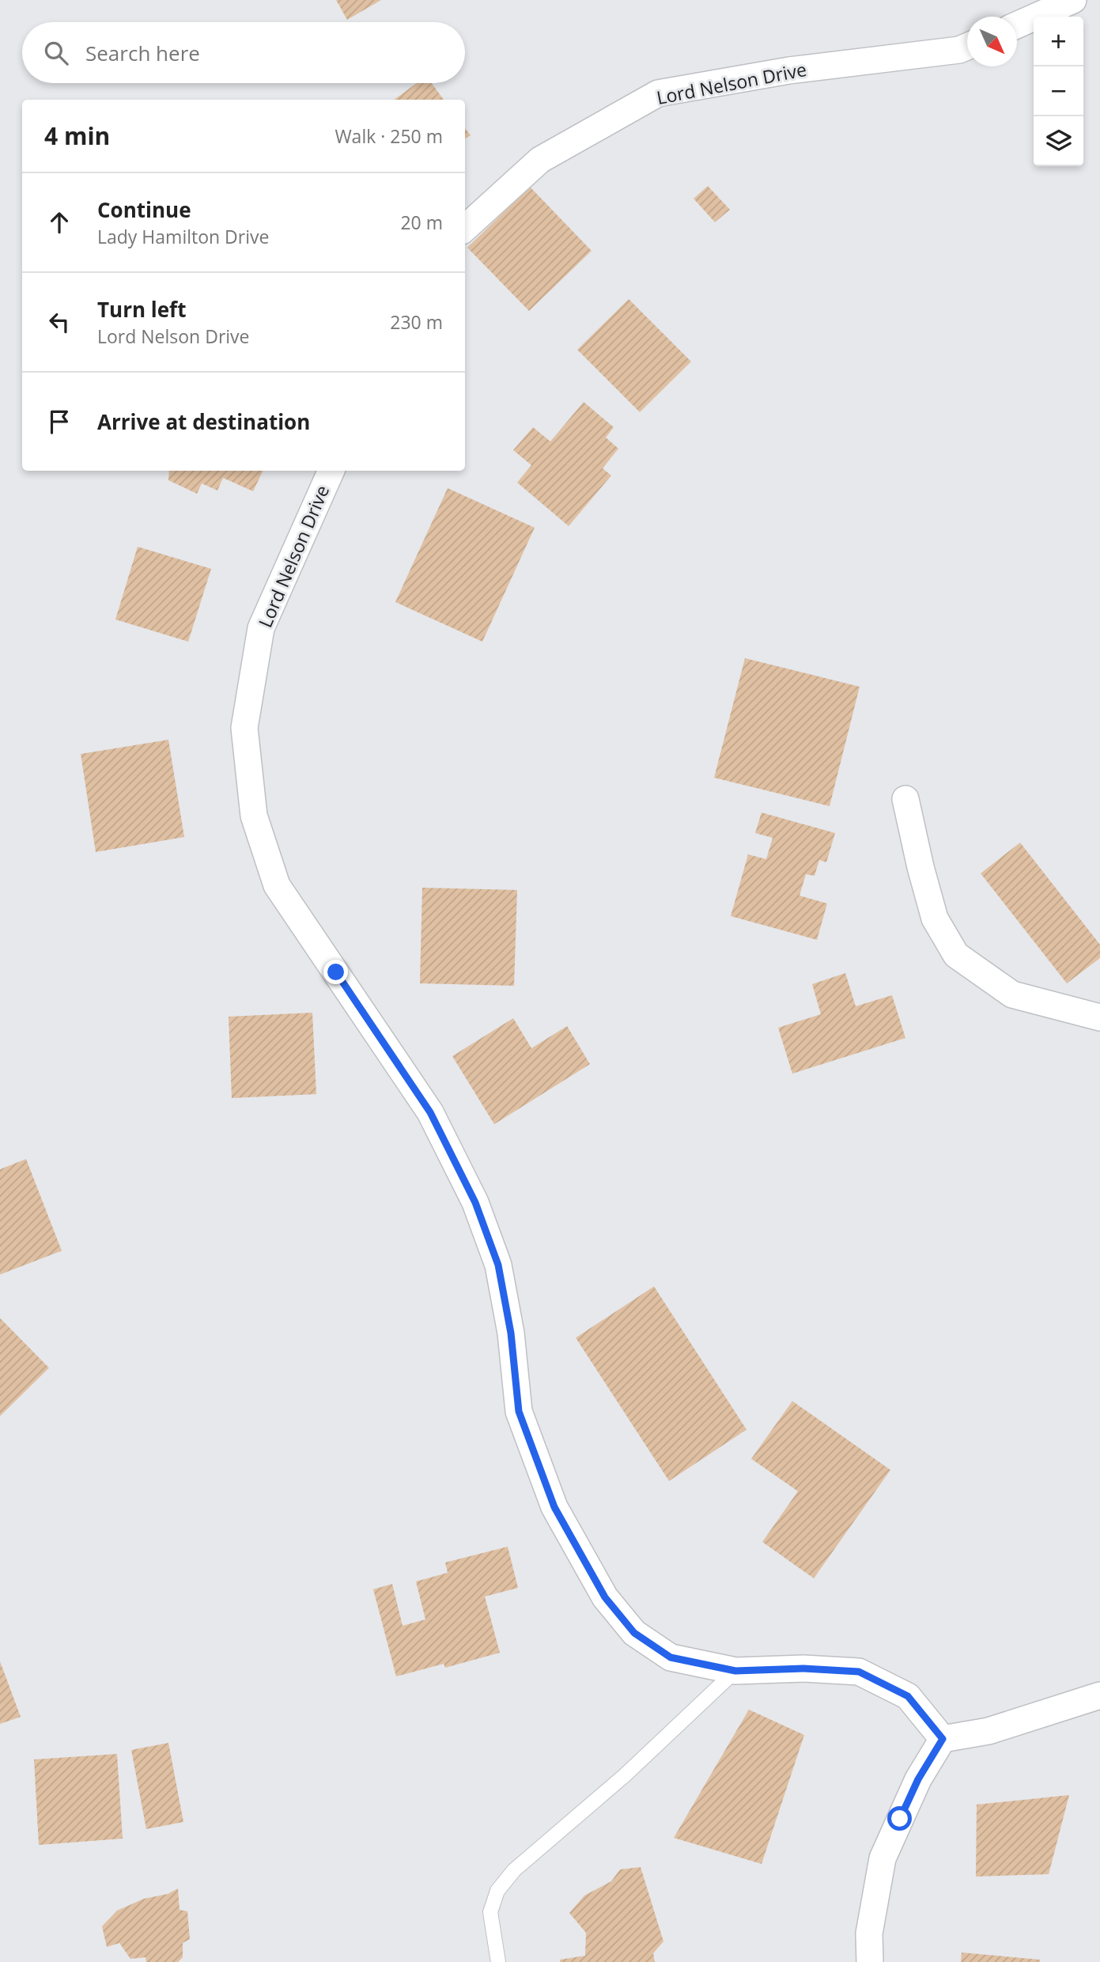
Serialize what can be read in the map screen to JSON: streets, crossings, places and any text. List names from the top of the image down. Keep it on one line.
{"streets":{"street":["Lord Nelson Drive"]},"north":"bottom right","page":{"map_buttons":["+","−"],"search":"Search here","heading":["4 min","Walk · 250 m"],"list":[["Continue","Lady Hamilton Drive","20 m"],["Turn left","Lord Nelson Drive","230 m"],"Arrive at destination"]}}
